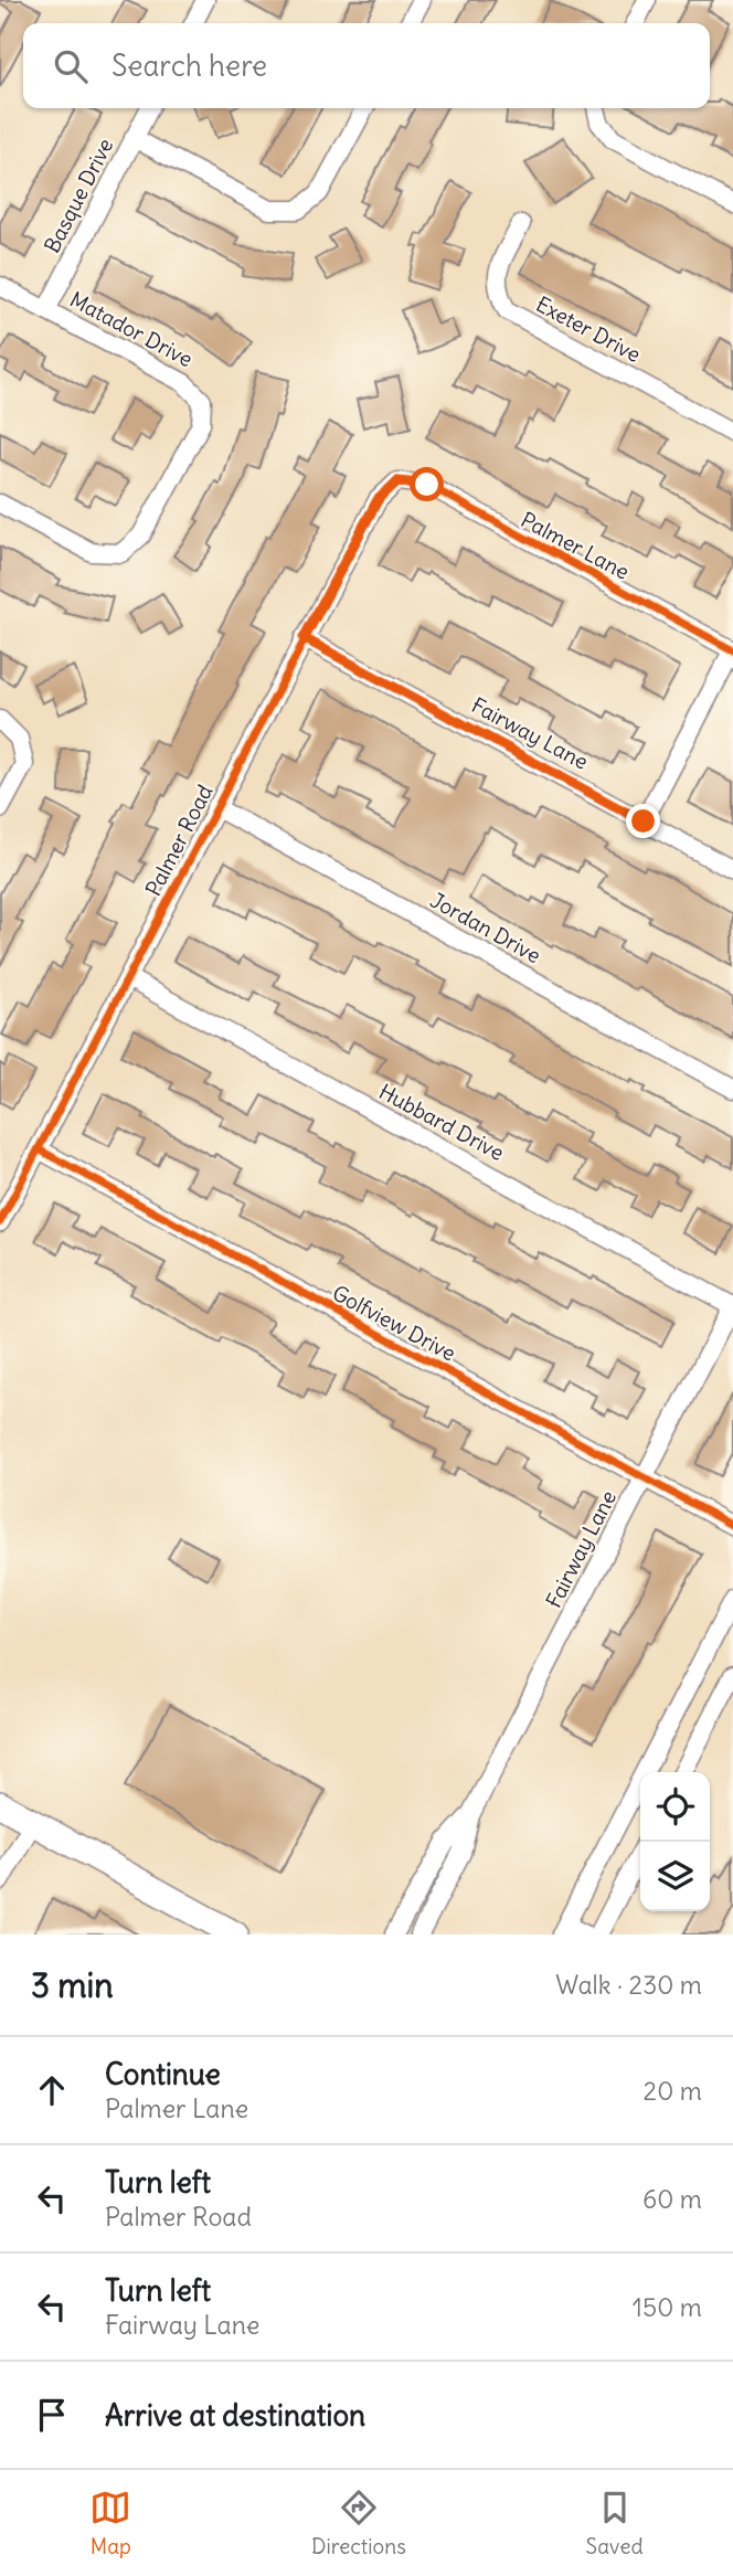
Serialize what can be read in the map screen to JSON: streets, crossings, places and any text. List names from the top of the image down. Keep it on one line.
{"streets":{"street":["Basque Drive","Matador Drive","Exeter Drive","Palmer Lane","Fairway Lane","Palmer Road","Jordan Drive","Hubbard Drive","Golfview Drive"]},"crossings":[["Basque Drive","Matador Drive"],["Palmer Lane","Palmer Road"],["Fairway Lane","Palmer Road"],["Fairway Lane","Hubbard Drive"],["Fairway Lane","Golfview Drive"],["Palmer Road","Jordan Drive"],["Palmer Road","Hubbard Drive"],["Palmer Road","Golfview Drive"]],"page":{"search":"Search here","heading":["3 min","Walk · 230 m"],"list":[["Continue","Palmer Lane","20 m"],["Turn left","Palmer Road","60 m"],["Turn left","Fairway Lane","150 m"],"Arrive at destination"],"nav":["Map","Directions","Saved"]}}
